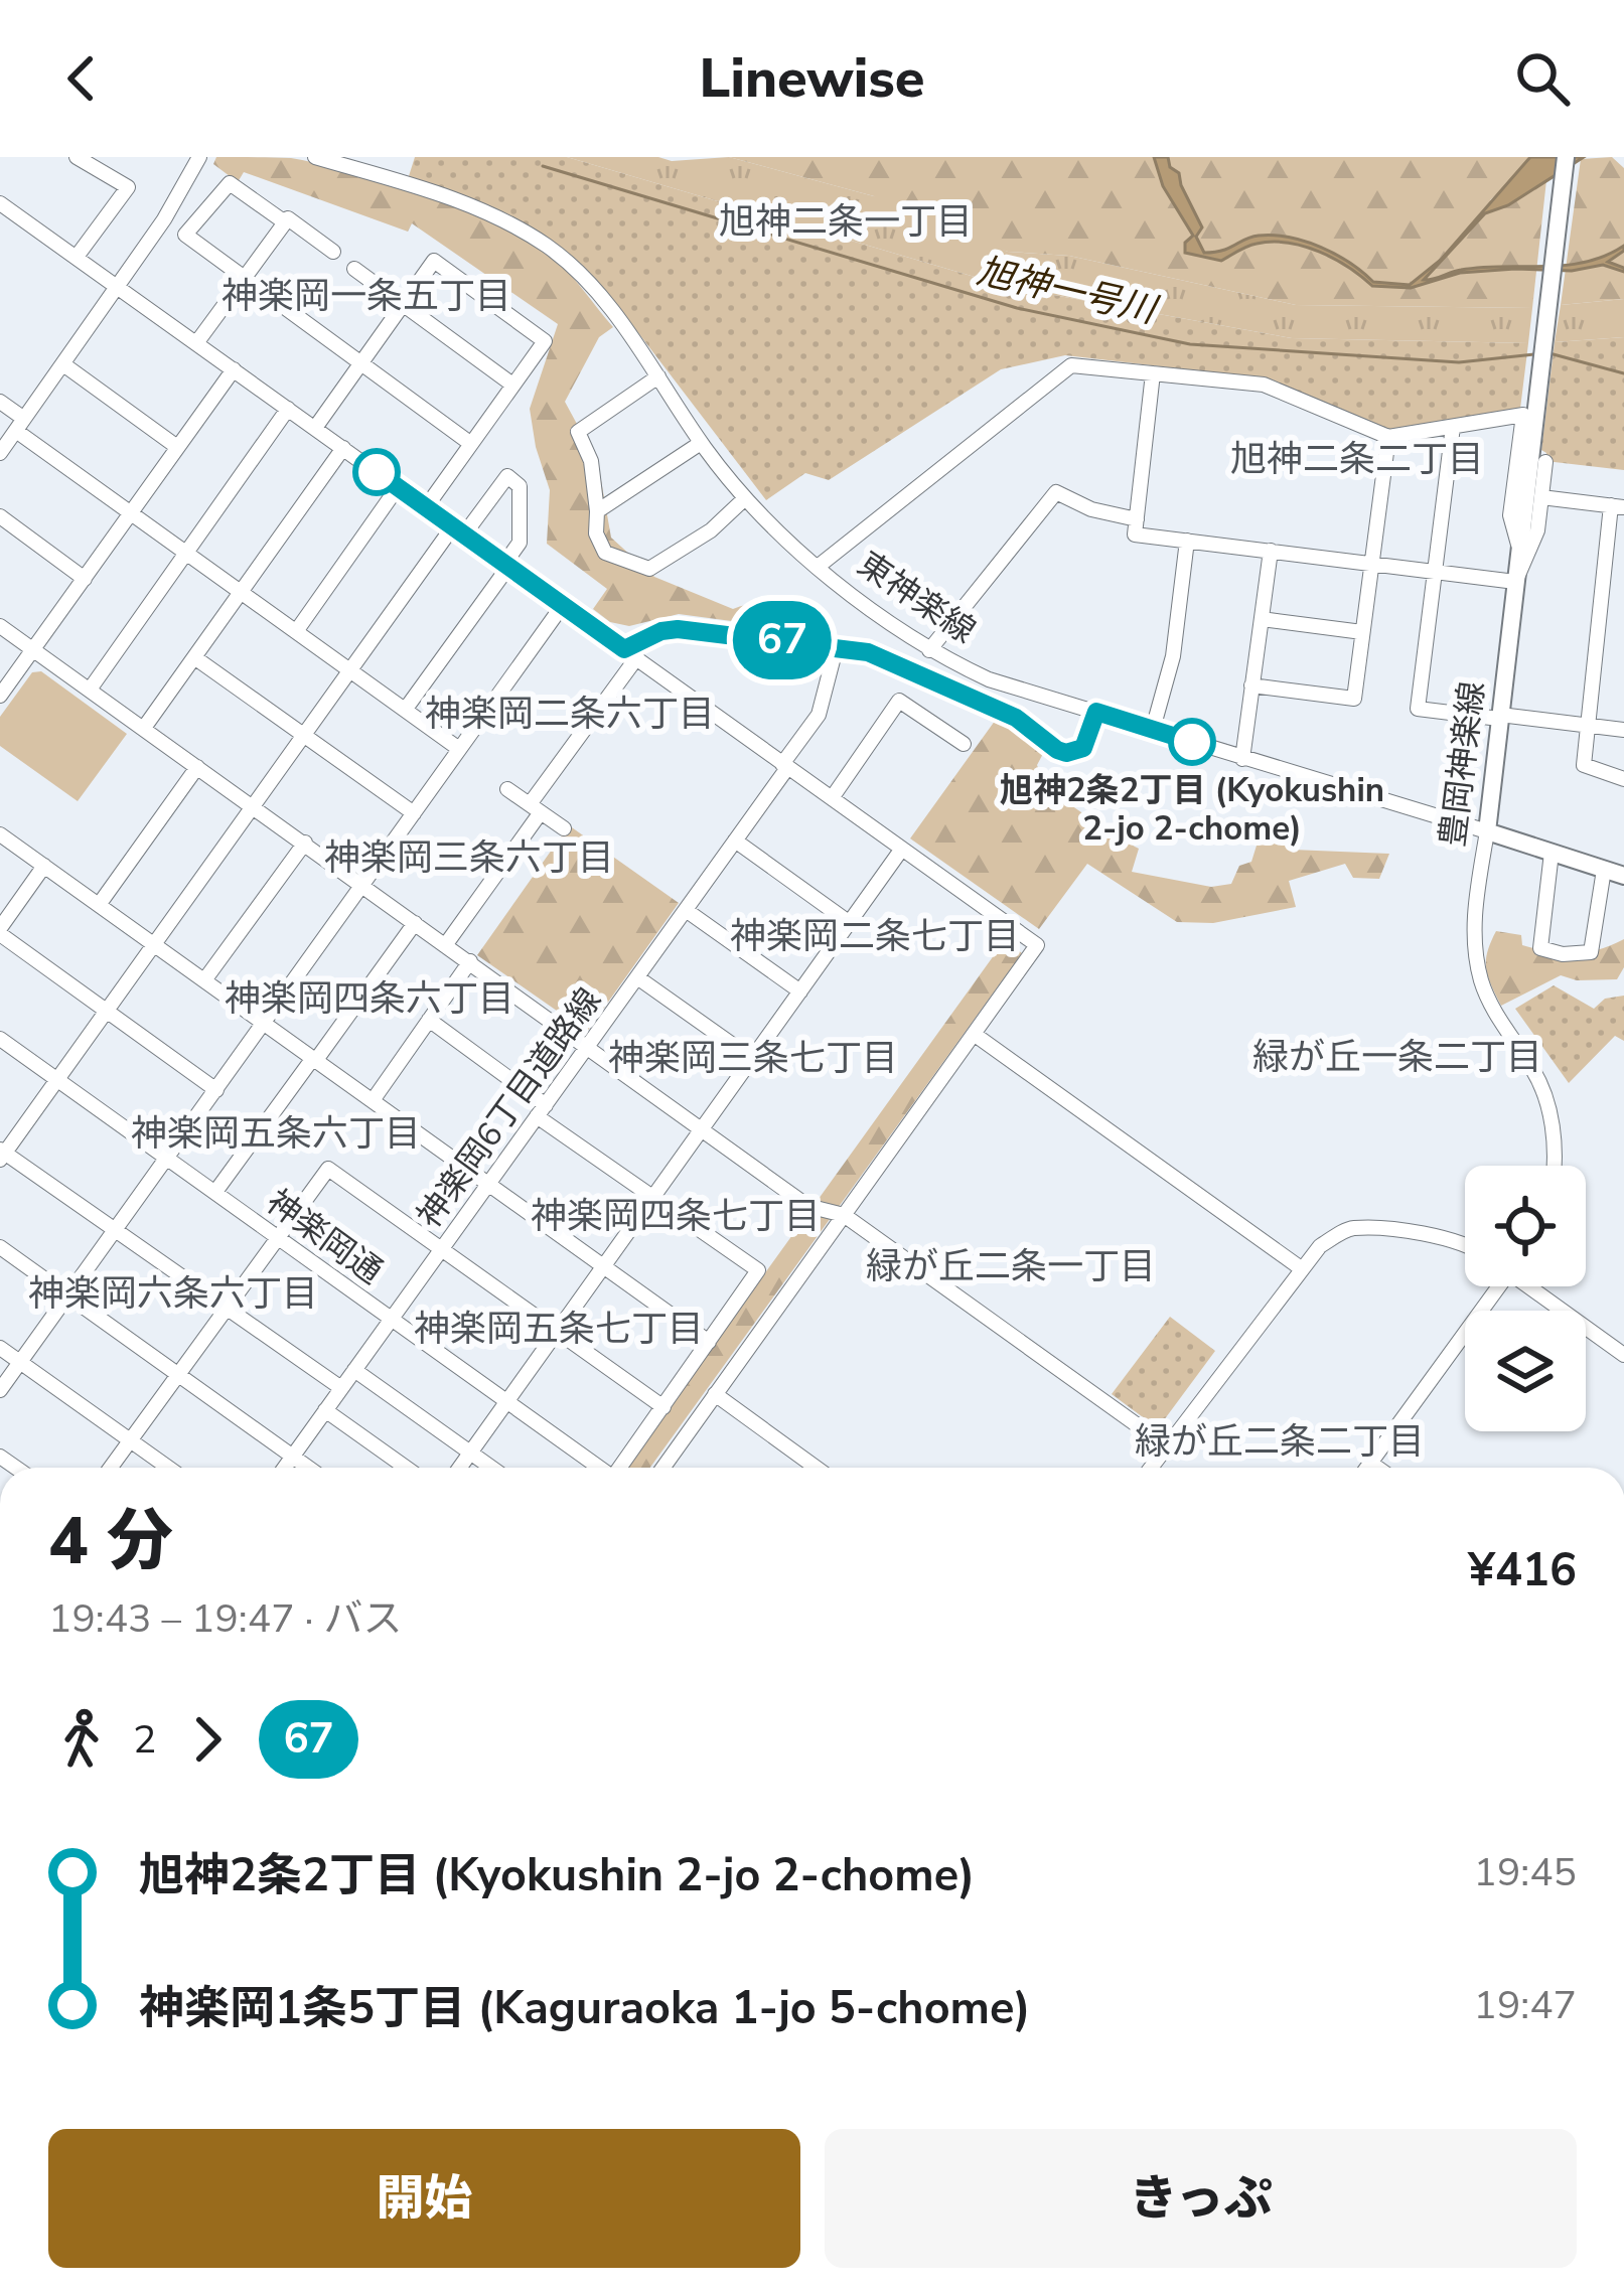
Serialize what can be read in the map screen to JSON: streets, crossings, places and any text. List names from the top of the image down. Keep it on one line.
{"streets":{"main road":["東神楽線","豊岡神楽線"],"street":["神楽岡6丁目道路線","神楽岡通"]},"crossings":[["東神楽線","豊岡神楽線"],["神楽岡6丁目道路線","神楽岡通"]],"districts":["旭神二条一丁目","神楽岡一条五丁目","旭神二条二丁目","神楽岡二条六丁目","神楽岡三条六丁目","神楽岡二条七丁目","神楽岡四条六丁目","緑が丘一条二丁目","神楽岡三条七丁目","神楽岡五条六丁目","神楽岡四条七丁目","緑が丘二条一丁目","神楽岡六条六丁目","神楽岡五条七丁目","緑が丘二条二丁目"],"water":["旭神一号川"],"places":["旭神2条2丁目 (Kyokushin 2-jo 2-chome)"],"lines":["bus line 67"],"page":{"header":"Linewise","on_map":"67","heading":["4 分","19:43 – 19:47 · バス","¥416"],"legs":["2","67"],"list":[{"name":"旭神2条2丁目 (Kyokushin 2-jo 2-chome)","value":"19:45"},{"name":"神楽岡1条5丁目 (Kaguraoka 1-jo 5-chome)","value":"19:47"}],"buttons":["開始","きっぷ"]}}
